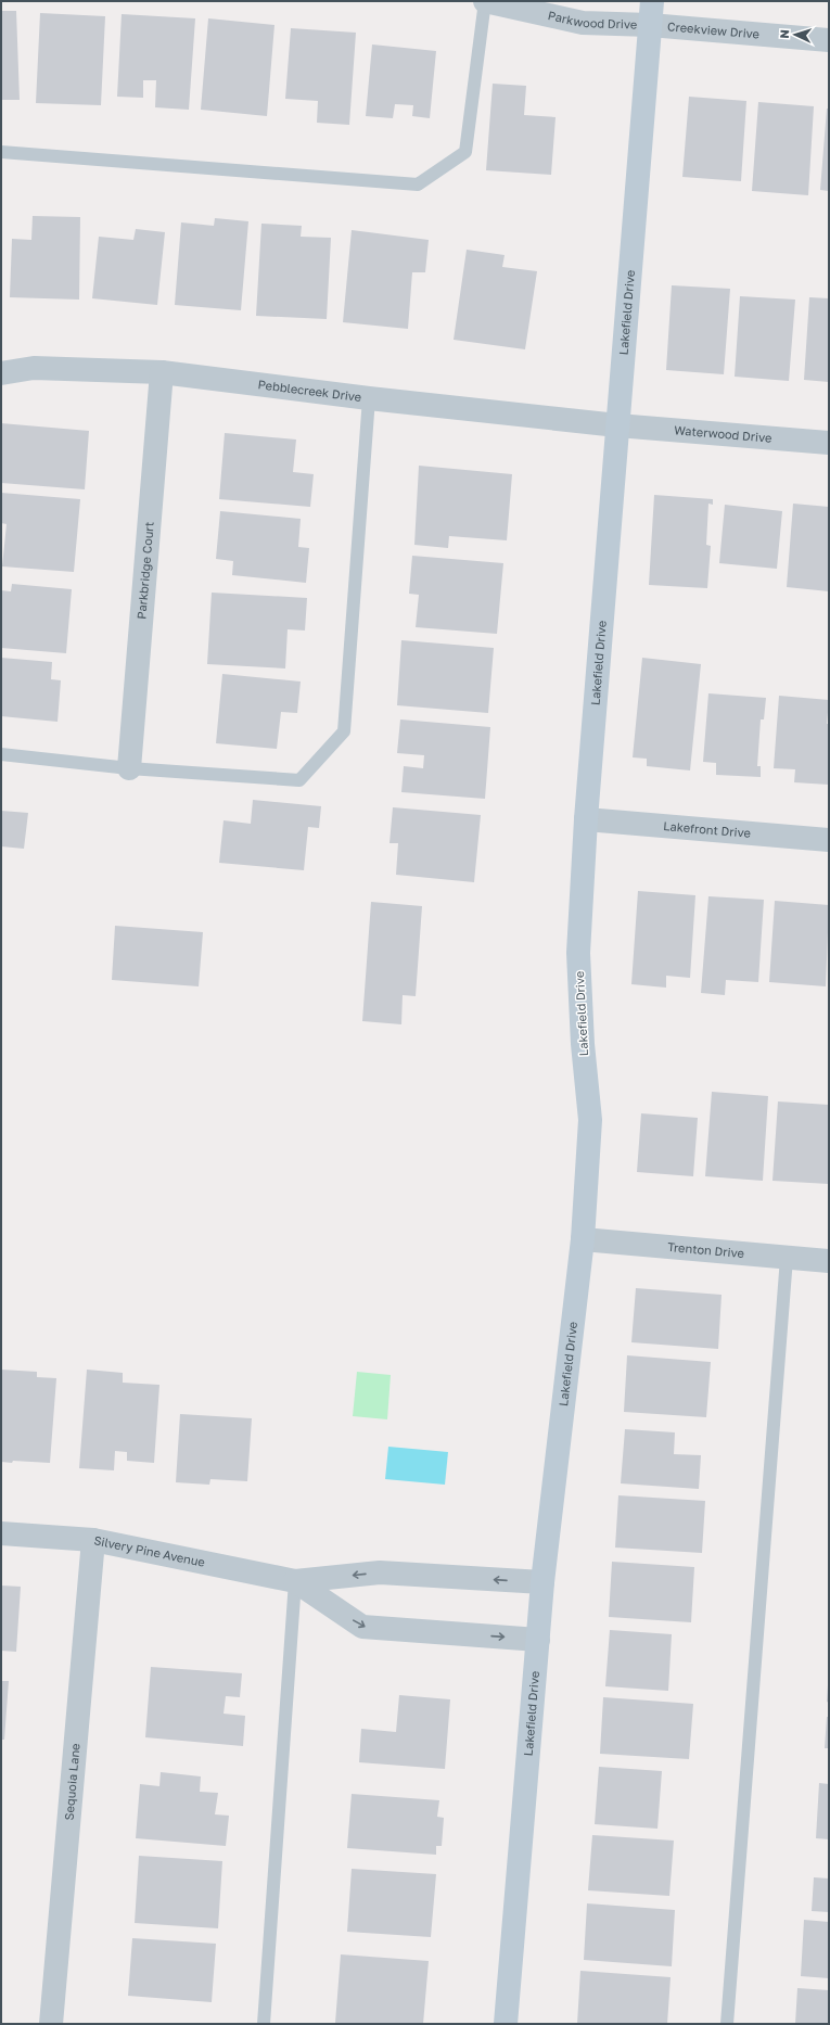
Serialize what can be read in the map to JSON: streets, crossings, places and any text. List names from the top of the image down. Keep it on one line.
{"streets":{"street":["Parkwood Drive","Creekview Drive","Lakefield Drive","Pebblecreek Drive","Waterwood Drive","Parkbridge Court","Lakefront Drive","Trenton Drive","Silvery Pine Avenue","Sequoia Lane"]},"crossings":[["Parkwood Drive","Creekview Drive"],["Parkwood Drive","Lakefield Drive"],["Creekview Drive","Lakefield Drive"],["Lakefield Drive","Pebblecreek Drive"],["Lakefield Drive","Waterwood Drive"],["Lakefield Drive","Lakefront Drive"],["Lakefield Drive","Trenton Drive"],["Lakefield Drive","Silvery Pine Avenue"],["Pebblecreek Drive","Waterwood Drive"],["Pebblecreek Drive","Parkbridge Court"],["Silvery Pine Avenue","Sequoia Lane"]],"north":"left"}
